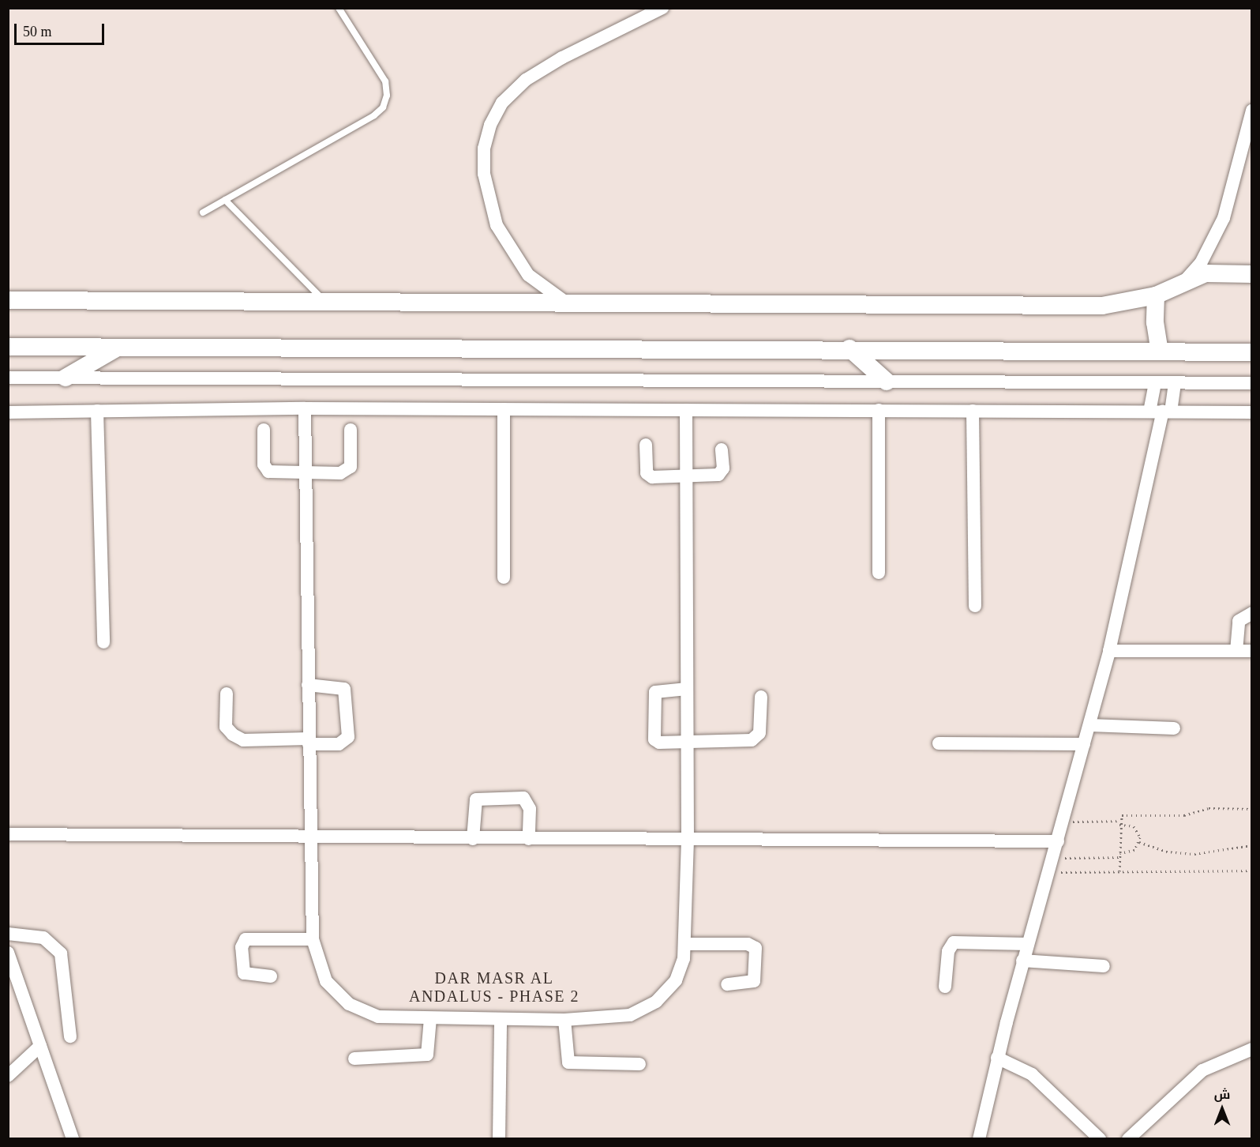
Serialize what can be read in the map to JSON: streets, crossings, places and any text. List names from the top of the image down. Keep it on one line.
{"districts":["DAR MASR AL ANDALUS - PHASE 2"],"scale_bar":"50 m","north":"top"}
